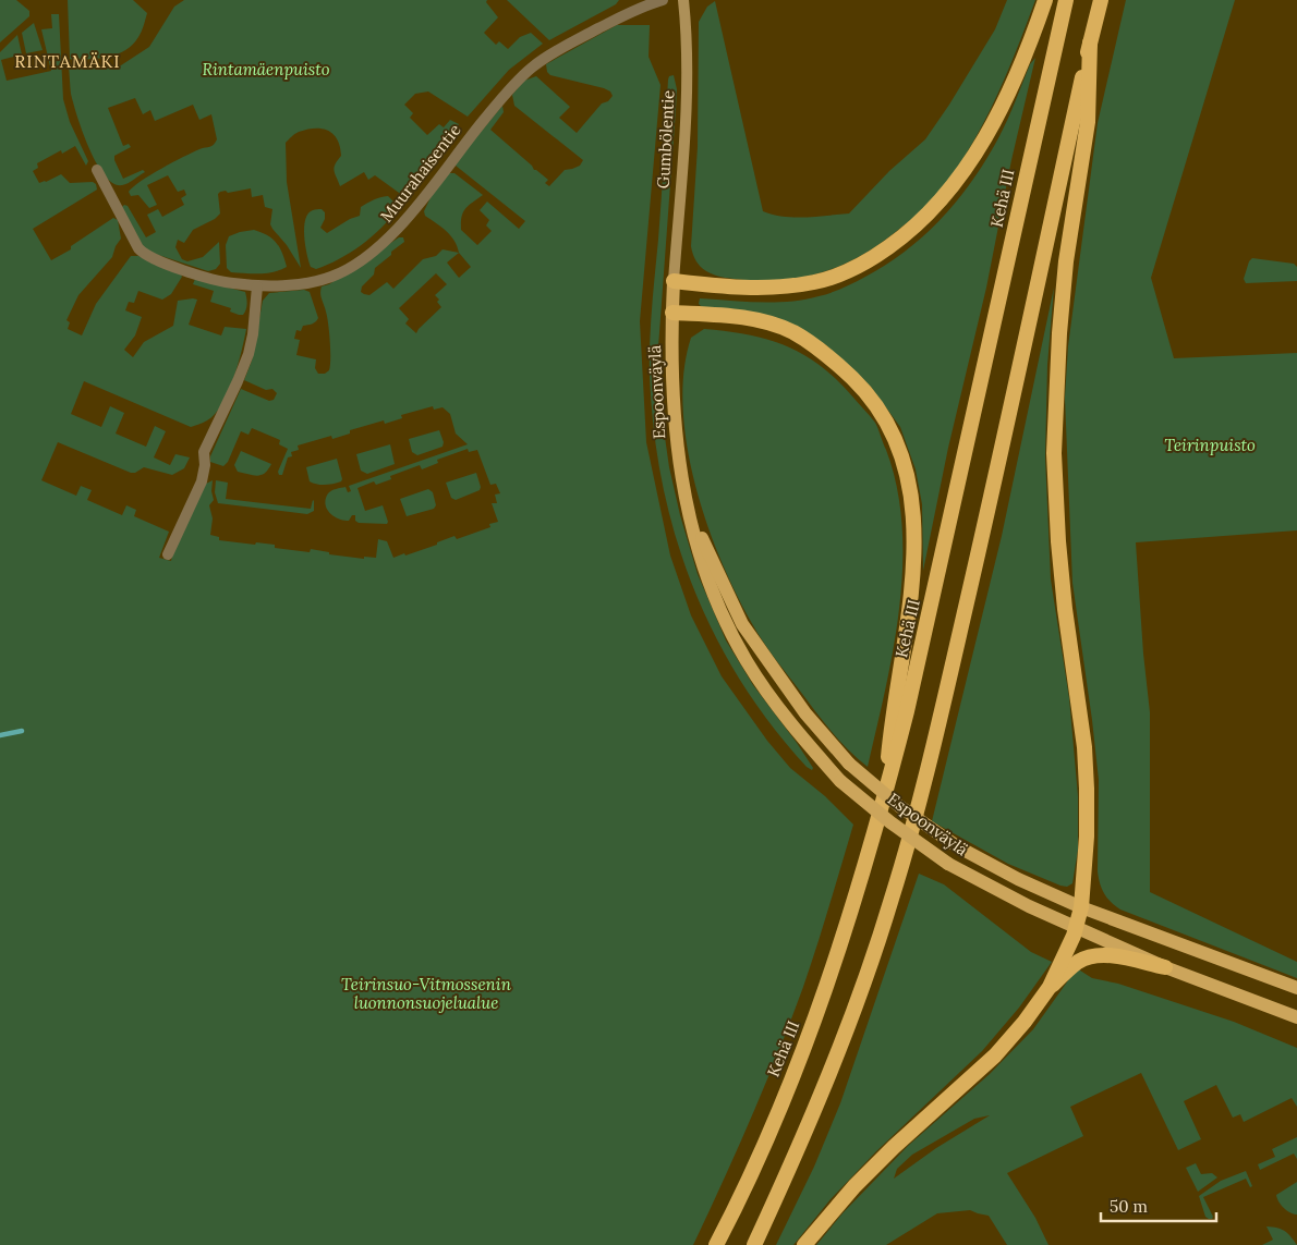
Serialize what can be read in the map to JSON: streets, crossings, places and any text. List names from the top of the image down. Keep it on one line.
{"streets":{"highway":["Kehä III"],"main road":["Gumbölentie","Espoonväylä"],"street":["Muurahaisentie"]},"crossings":[["Gumbölentie","Espoonväylä"]],"districts":["RINTAMÄKI"],"parks":["Rintamäenpuisto","Teirinpuisto","Teirinsuo-Vitmossenin luonnonsuojelualue"],"scale_bar":"50 m"}
